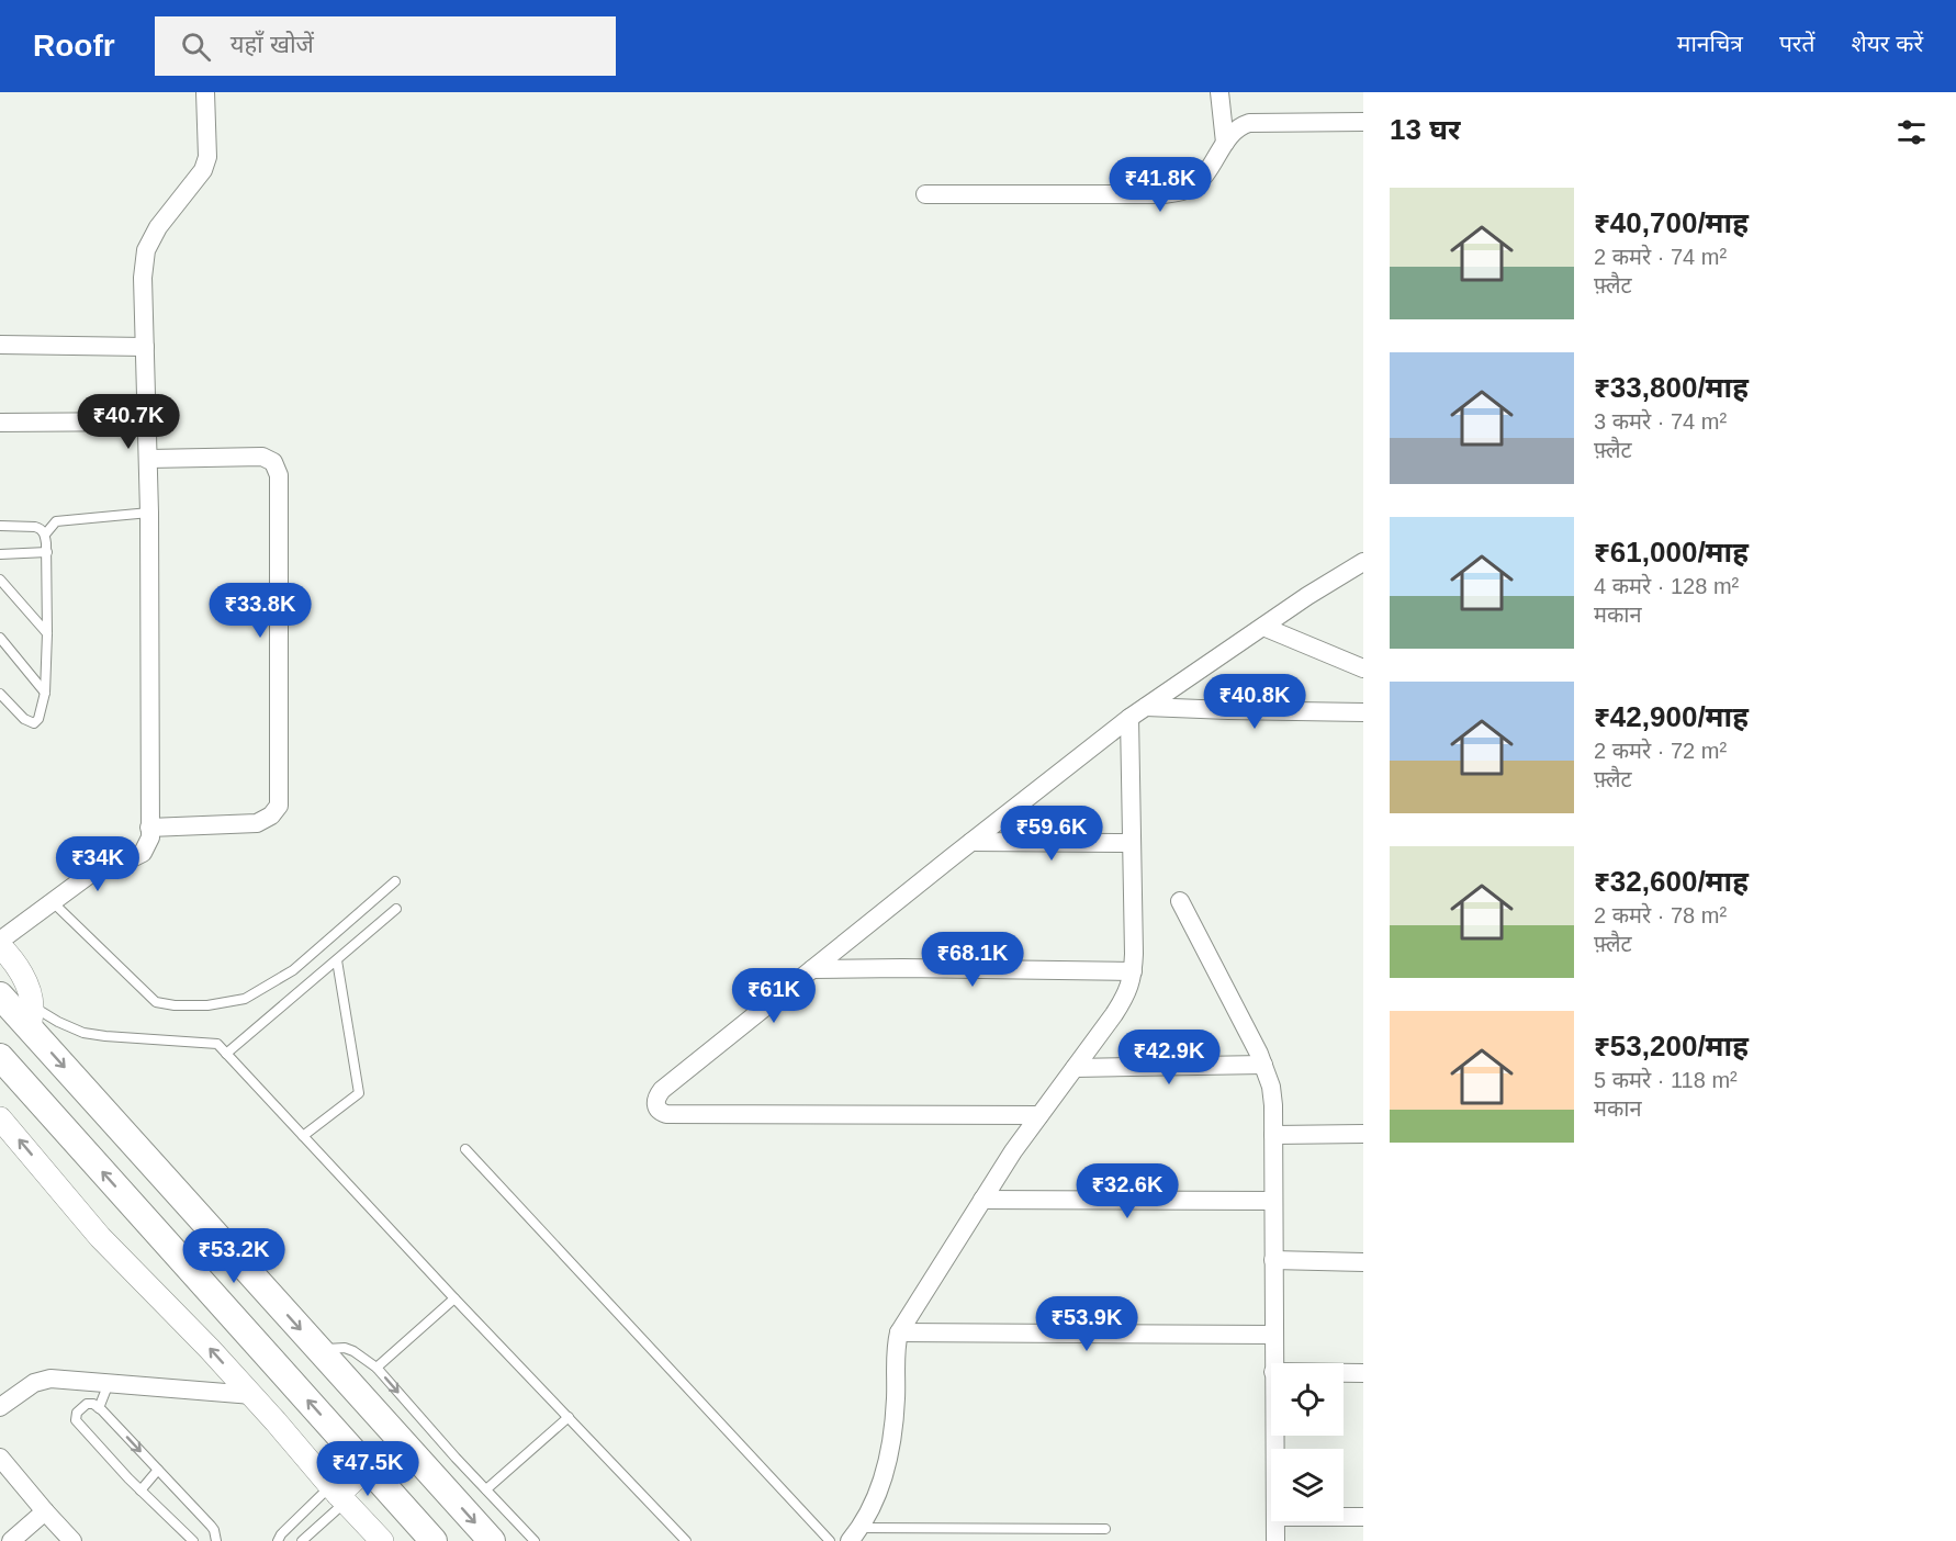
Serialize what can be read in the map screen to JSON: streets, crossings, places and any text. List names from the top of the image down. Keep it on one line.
{"page":{"header":"Roofr","search":"यहाँ खोजें","nav":["मानचित्र","परतें","शेयर करें"],"heading":"13 घर","price":["₹41.8K","₹40.7K","₹33.8K","₹40.8K","₹59.6K","₹34K","₹68.1K","₹61K","₹42.9K","₹32.6K","₹53.2K","₹53.9K","₹47.5K"],"list":[{"name":"₹40,700/माह","note":"2 कमरे · 74 m² · फ़्लैट"},{"name":"₹33,800/माह","note":"3 कमरे · 74 m² · फ़्लैट"},{"name":"₹61,000/माह","note":"4 कमरे · 128 m² · मकान"},{"name":"₹42,900/माह","note":"2 कमरे · 72 m² · फ़्लैट"},{"name":"₹32,600/माह","note":"2 कमरे · 78 m² · फ़्लैट"},{"name":"₹53,200/माह","note":"5 कमरे · 118 m² · मकान"}]}}
